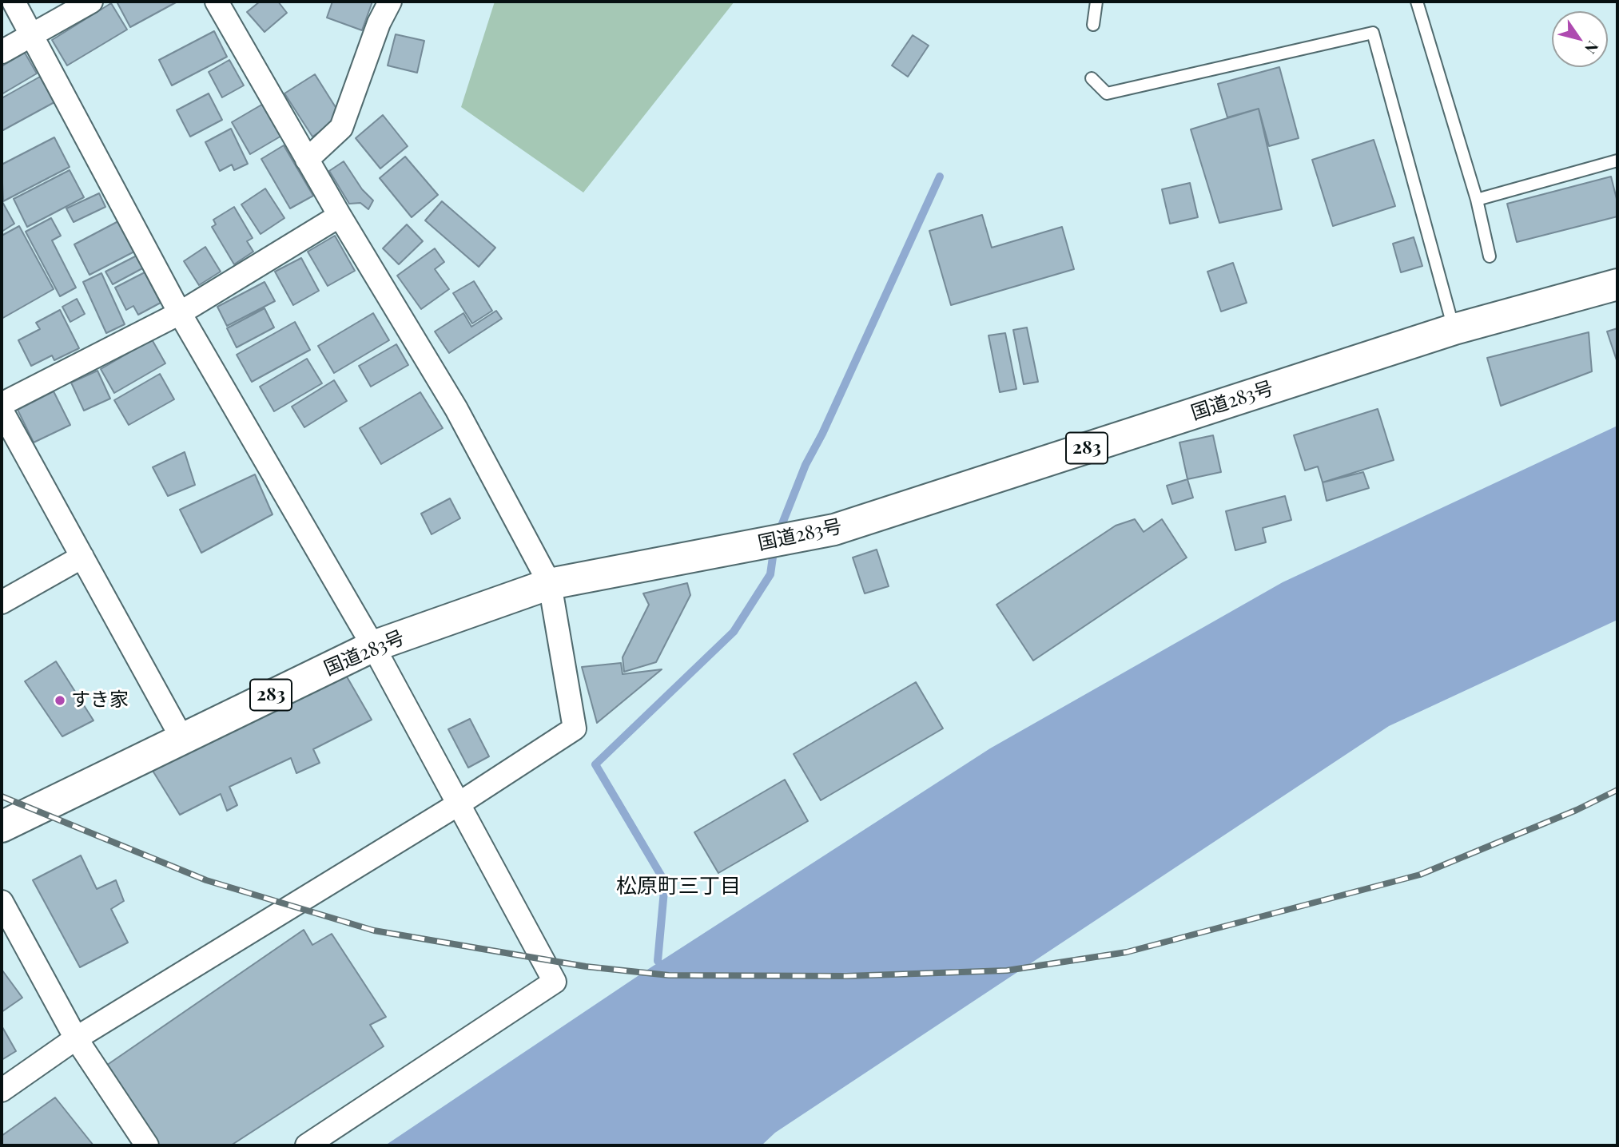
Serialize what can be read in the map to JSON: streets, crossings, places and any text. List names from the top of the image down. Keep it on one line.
{"streets":{"highway":["国道283号","283"]},"districts":["松原町三丁目"],"places":["すき家"],"north":"bottom right"}
